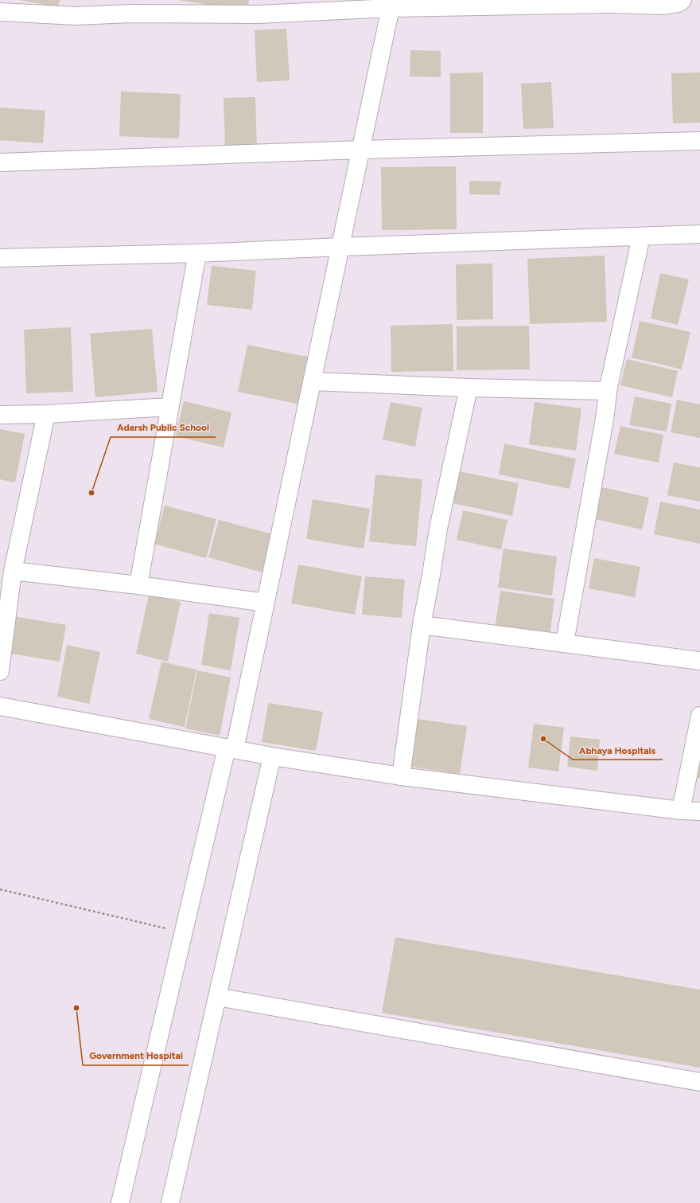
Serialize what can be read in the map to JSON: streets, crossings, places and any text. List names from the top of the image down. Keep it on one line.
{"places":["Adarsh Public School","Abhaya Hospitals","Government Hospital"]}
